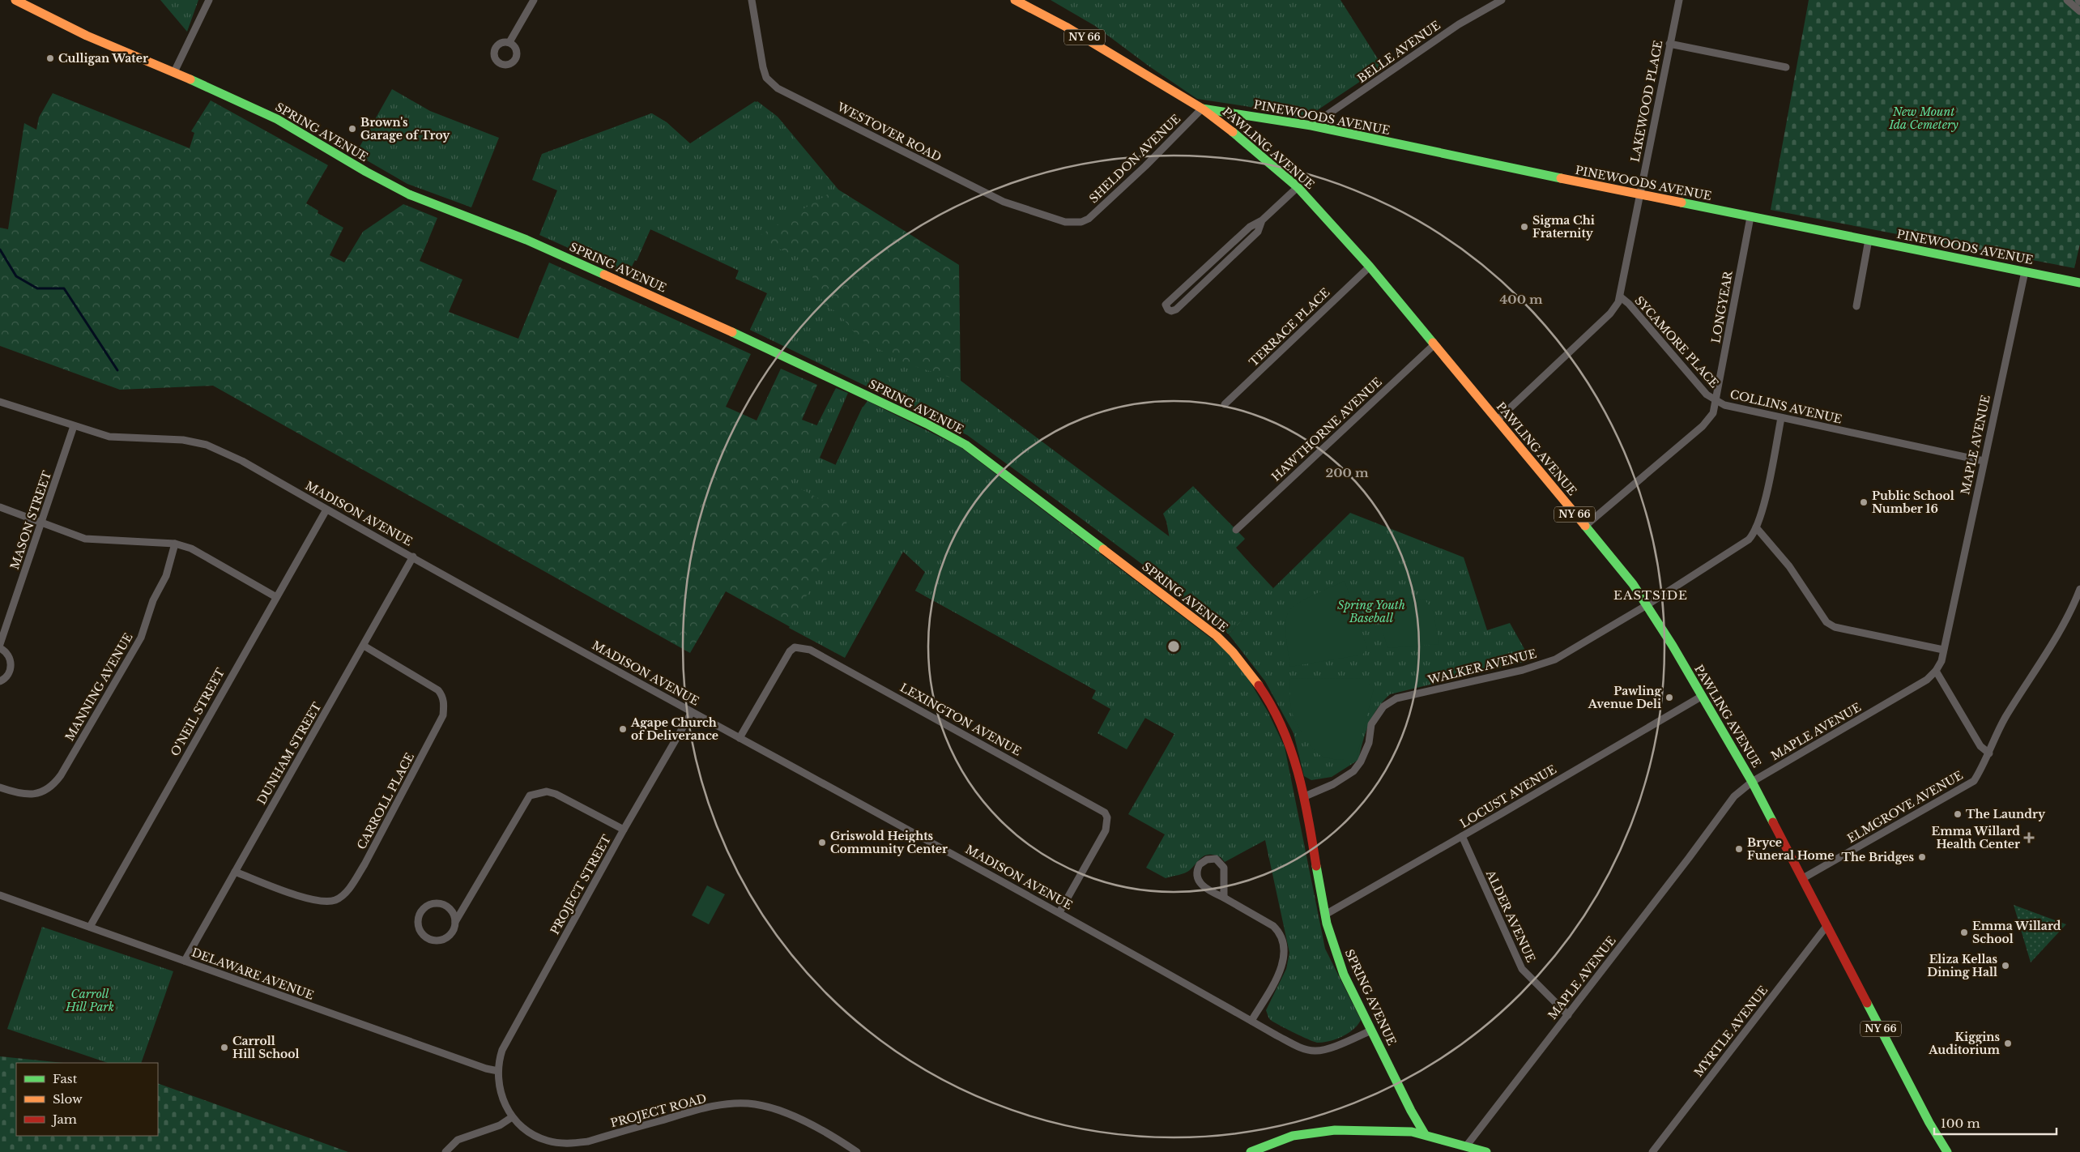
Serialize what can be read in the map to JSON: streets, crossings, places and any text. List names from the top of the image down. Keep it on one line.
{"streets":{"street":["NY 66","BELLE AVENUE","LAKEWOOD PLACE","PINEWOODS AVENUE","SPRING AVENUE","WESTOVER ROAD","PAWLING AVENUE","SHELDON AVENUE","LONGYEAR","TERRACE PLACE","SYCAMORE PLACE","COLLINS AVENUE","HAWTHORNE AVENUE","MAPLE AVENUE","MADISON AVENUE","MASON STREET","WALKER AVENUE","MANNING AVENUE","O'NEIL STREET","LEXINGTON AVENUE","DUNHAM STREET","LOCUST AVENUE","CARROLL PLACE","ELMGROVE AVENUE","PROJECT STREET","ALDER AVENUE","DELAWARE AVENUE","MYRTLE AVENUE","PROJECT ROAD"]},"crossings":[["BELLE AVENUE","PINEWOODS AVENUE"],["LAKEWOOD PLACE","PINEWOODS AVENUE"],["LAKEWOOD PLACE","PAWLING AVENUE"],["LAKEWOOD PLACE","SYCAMORE PLACE"],["PINEWOODS AVENUE","PAWLING AVENUE"],["PINEWOODS AVENUE","SHELDON AVENUE"],["PINEWOODS AVENUE","LONGYEAR"],["PINEWOODS AVENUE","MAPLE AVENUE"],["SPRING AVENUE","MADISON AVENUE"],["SPRING AVENUE","WALKER AVENUE"],["SPRING AVENUE","LOCUST AVENUE"],["WESTOVER ROAD","SHELDON AVENUE"],["PAWLING AVENUE","SHELDON AVENUE"],["PAWLING AVENUE","TERRACE PLACE"],["PAWLING AVENUE","COLLINS AVENUE"],["PAWLING AVENUE","HAWTHORNE AVENUE"],["PAWLING AVENUE","MAPLE AVENUE"],["PAWLING AVENUE","WALKER AVENUE"],["PAWLING AVENUE","LOCUST AVENUE"],["PAWLING AVENUE","ELMGROVE AVENUE"],["PAWLING AVENUE","MYRTLE AVENUE"],["LONGYEAR","SYCAMORE PLACE"],["LONGYEAR","COLLINS AVENUE"],["SYCAMORE PLACE","COLLINS AVENUE"],["COLLINS AVENUE","MAPLE AVENUE"],["COLLINS AVENUE","WALKER AVENUE"],["MAPLE AVENUE","ALDER AVENUE"],["MADISON AVENUE","MASON STREET"],["MADISON AVENUE","O'NEIL STREET"],["MADISON AVENUE","LEXINGTON AVENUE"],["MADISON AVENUE","DUNHAM STREET"],["MADISON AVENUE","PROJECT STREET"],["O'NEIL STREET","DELAWARE AVENUE"],["DUNHAM STREET","CARROLL PLACE"],["DUNHAM STREET","DELAWARE AVENUE"],["LOCUST AVENUE","ALDER AVENUE"],["PROJECT STREET","DELAWARE AVENUE"],["PROJECT STREET","PROJECT ROAD"],["DELAWARE AVENUE","PROJECT ROAD"]],"districts":["EASTSIDE"],"parks":["New Mount Ida Cemetery","Spring Youth Baseball","Carroll Hill Park"],"places":{"other":["Culligan Water","Brown's Garage of Troy","Sigma Chi Fraternity","Public School Number 16","Pawling Avenue Deli","Agape Church of Deliverance","The Laundry","Griswold Heights Community Center","Bryce Funeral Home","The Bridges","Emma Willard School","Eliza Kellas Dining Hall","Kiggins Auditorium","Carroll Hill School"],"health":["Emma Willard Health Center"]},"legend":["Fast","Slow","Jam"],"scale_bar":"100 m","rings":["400 m","200 m"]}
